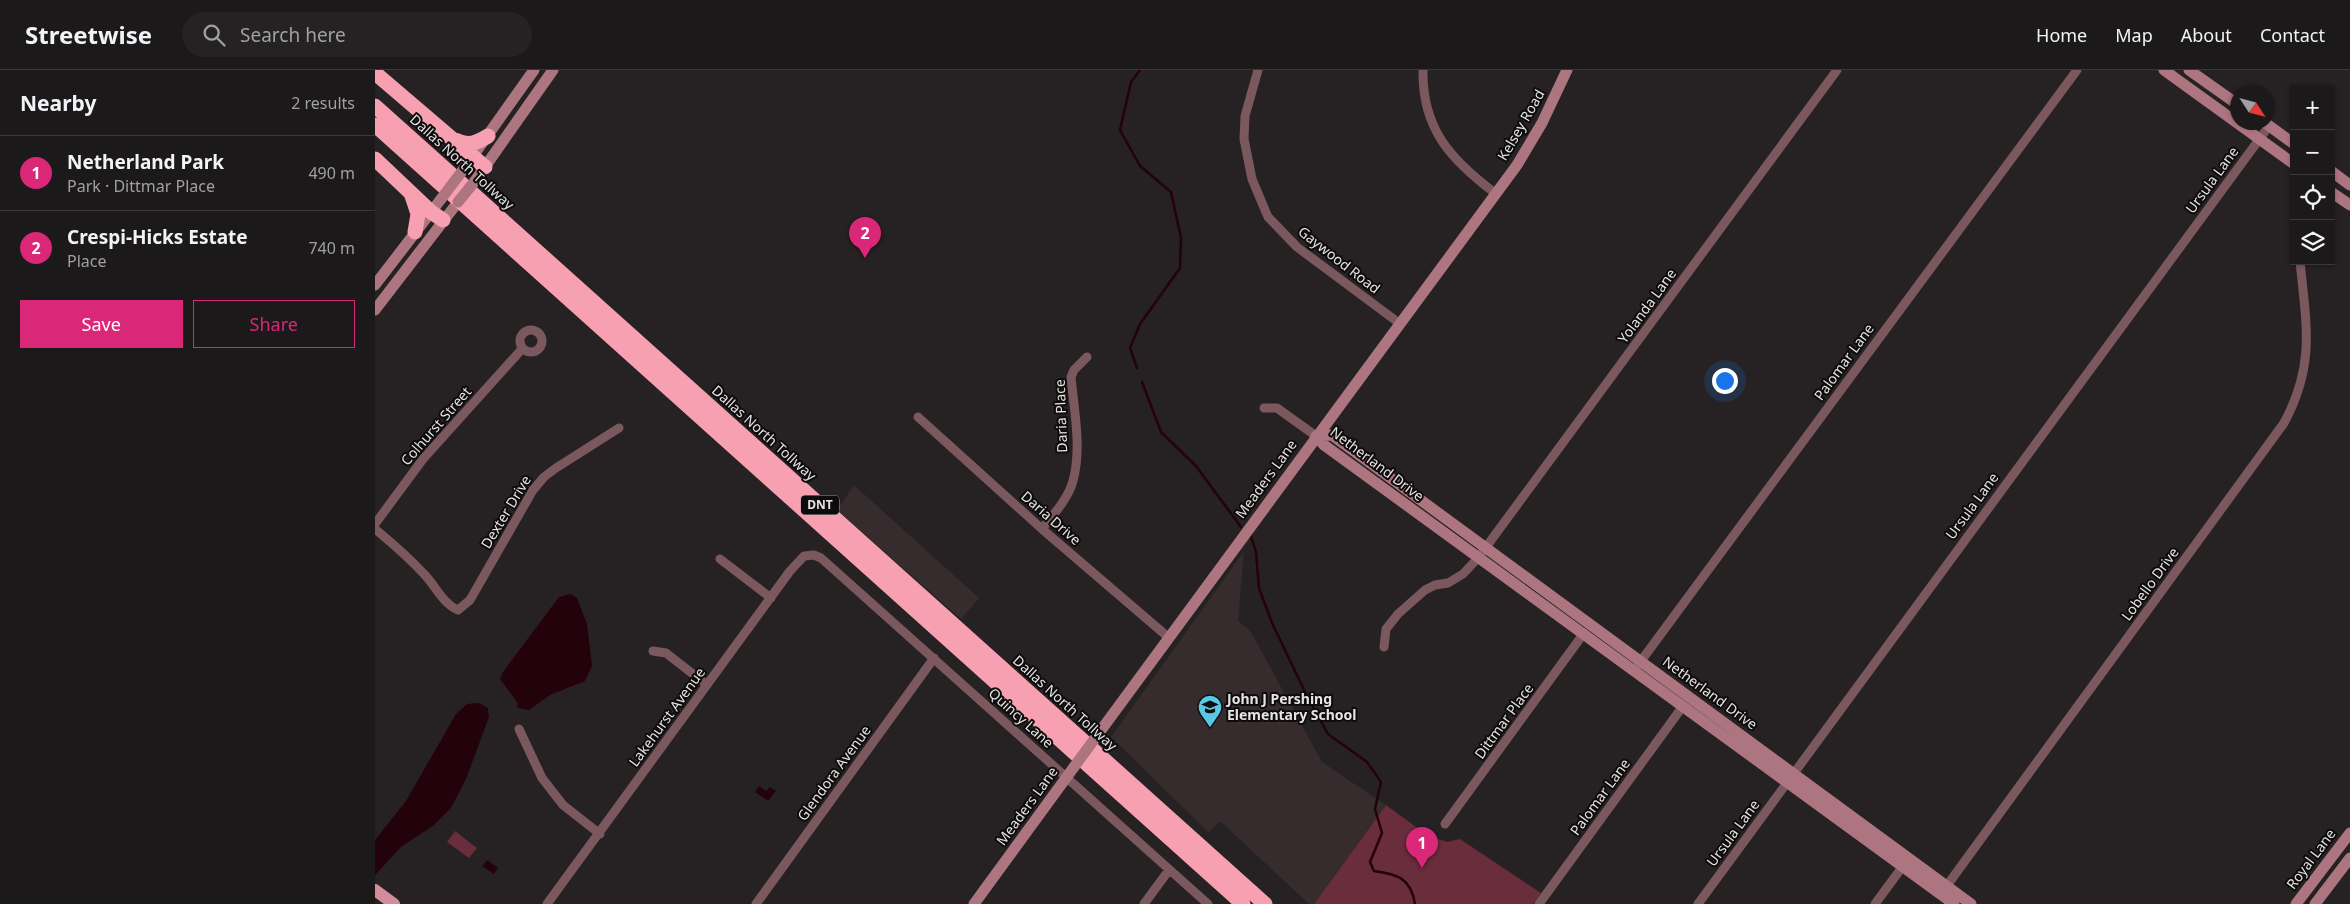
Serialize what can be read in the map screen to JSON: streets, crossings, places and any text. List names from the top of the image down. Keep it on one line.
{"streets":{"highway":["Dallas North Tollway","DNT"],"street":["Kelsey Road","Ursula Lane","Gaywood Road","Yolanda Lane","Palomar Lane","Daria Place","Colhurst Street","Netherland Drive","Meaders Lane","Dexter Drive","Daria Drive","Lobello Drive","Lakehurst Avenue","Quincy Lane","Dittmar Place","Glendora Avenue","Royal Lane"]},"crossings":[["Kelsey Road","Meaders Lane"],["Ursula Lane","Netherland Drive"],["Gaywood Road","Meaders Lane"],["Yolanda Lane","Netherland Drive"],["Palomar Lane","Netherland Drive"],["Daria Place","Daria Drive"],["Netherland Drive","Meaders Lane"],["Netherland Drive","Lobello Drive"],["Netherland Drive","Dittmar Place"],["Meaders Lane","Daria Drive"],["Meaders Lane","Quincy Lane"],["Lakehurst Avenue","Quincy Lane"],["Quincy Lane","Glendora Avenue"]],"places":{"school or university":["John J Pershing Elementary School"]},"north":"bottom right","page":{"header":"Streetwise","search":"Search here","nav":["Home","Map","About","Contact"],"heading":["Nearby","2 results"],"map_buttons":["+","−"],"list":[{"mark":"1","name":"Netherland Park","note":"Park · Dittmar Place","value":"490 m"},{"mark":"2","name":"Crespi-Hicks Estate","note":"Place","value":"740 m"}],"pins":["2","1"],"buttons":["Save","Share"]}}
